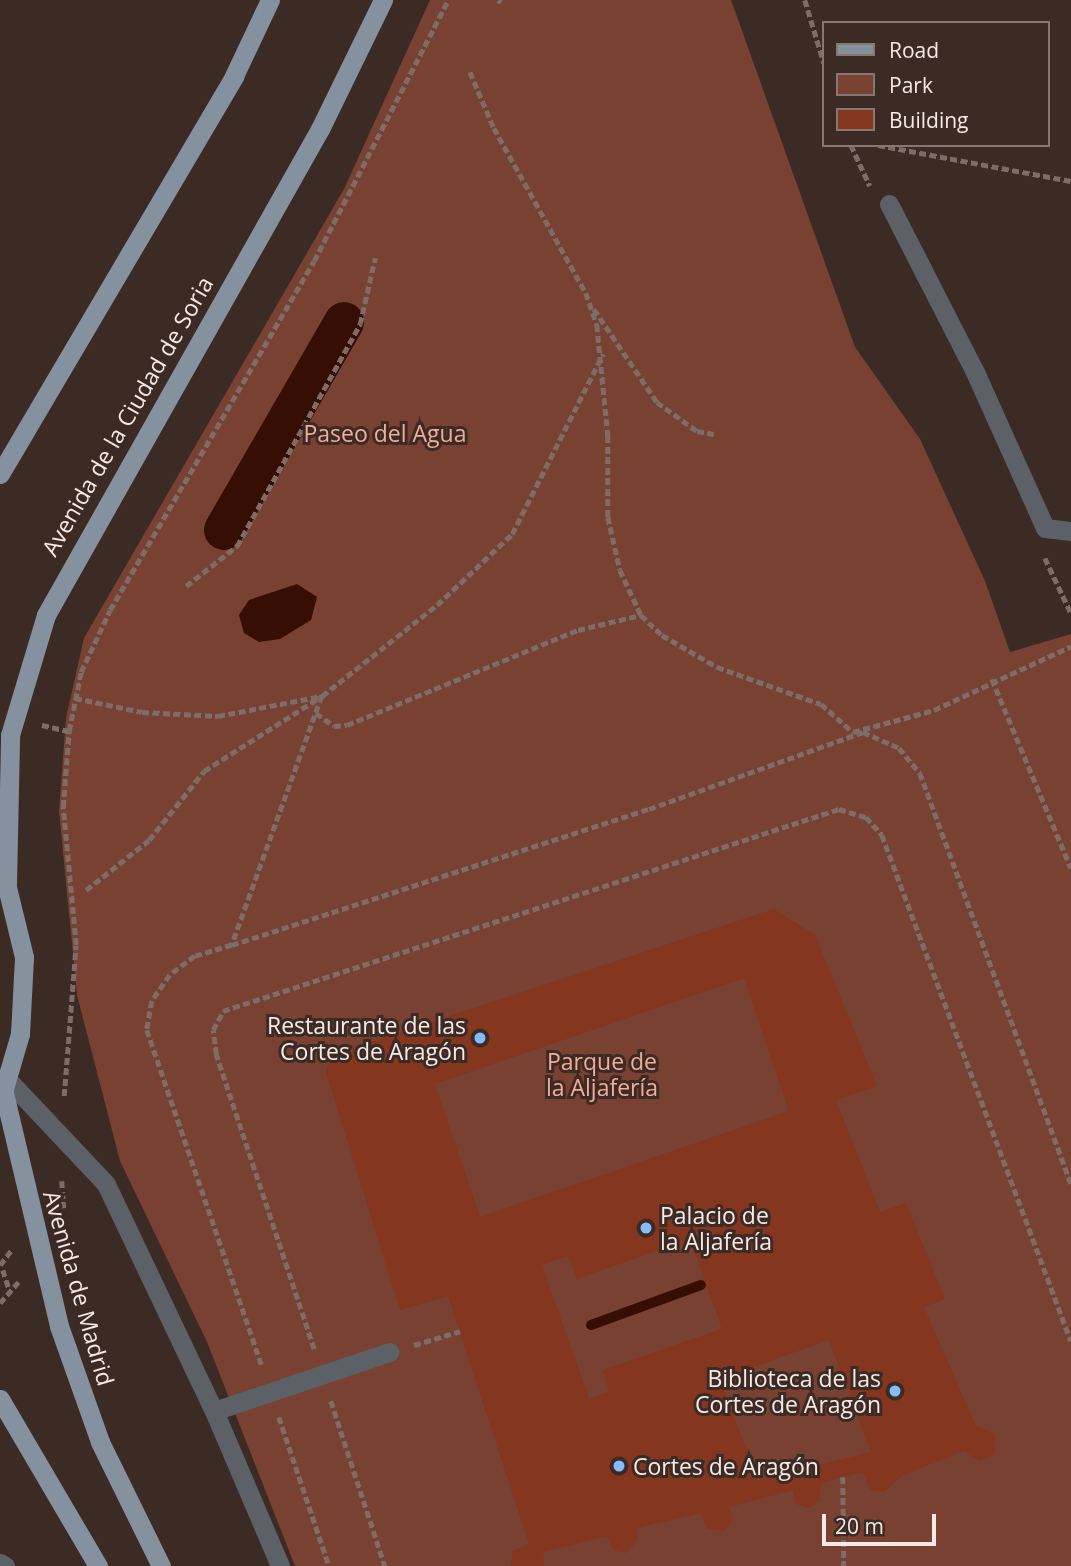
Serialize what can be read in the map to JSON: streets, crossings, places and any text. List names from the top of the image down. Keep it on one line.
{"streets":{"main road":["Avenida de la Ciudad de Soria","Avenida de Madrid"]},"parks":["Paseo del Agua","Parque de la Aljafería"],"places":["Restaurante de las Cortes de Aragón","Palacio de la Aljafería","Biblioteca de las Cortes de Aragón","Cortes de Aragón"],"legend":["Road","Park","Building"],"scale_bar":"20 m"}
